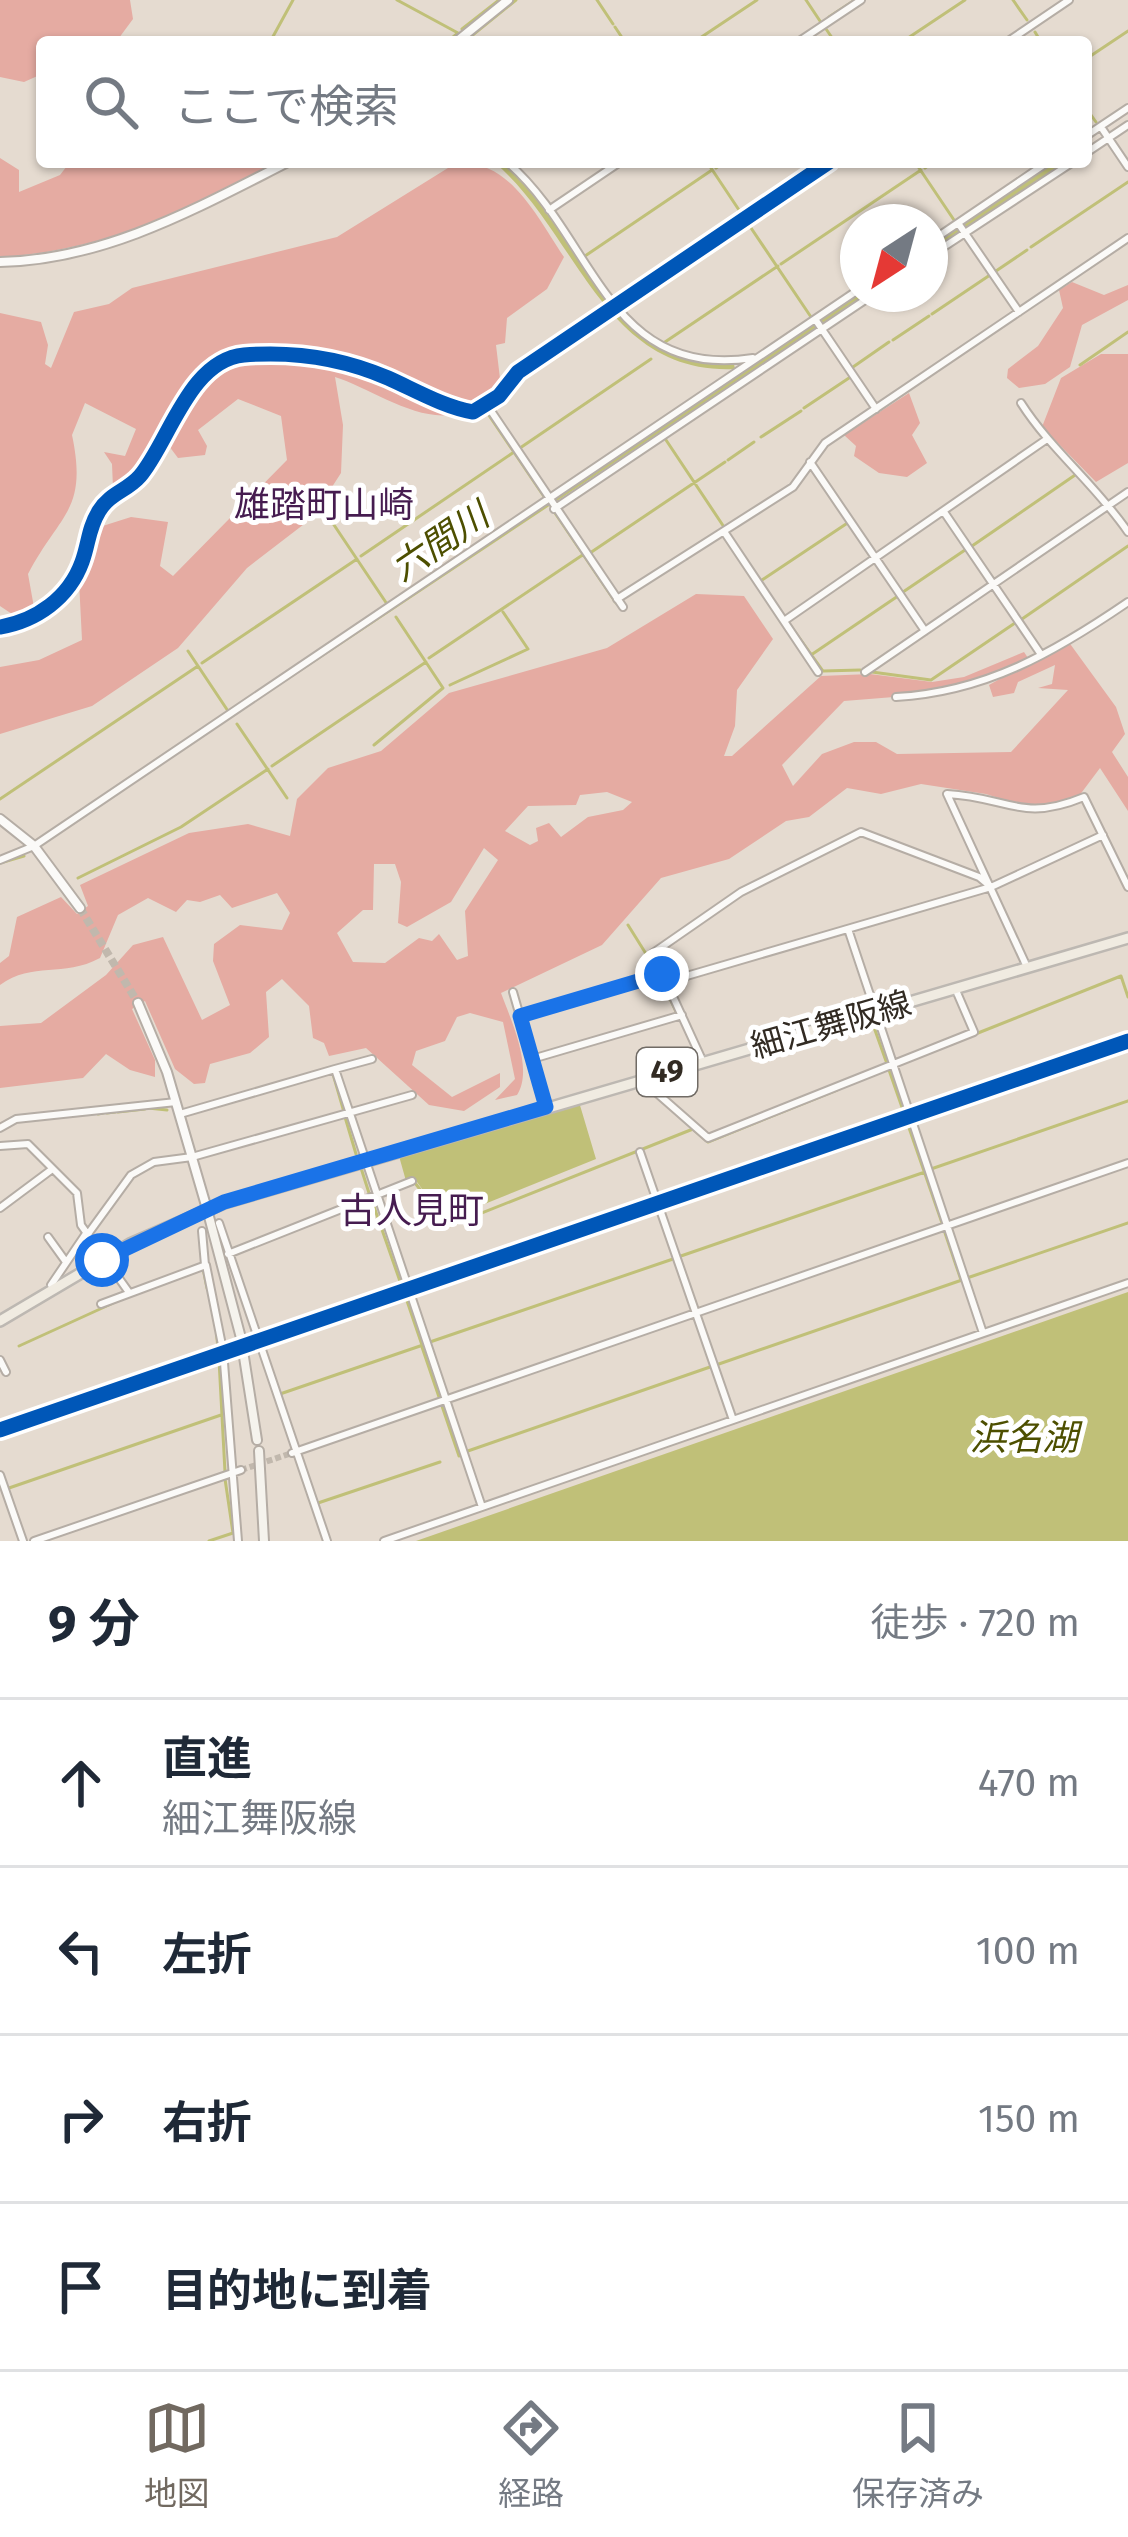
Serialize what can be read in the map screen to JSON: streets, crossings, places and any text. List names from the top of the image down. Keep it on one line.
{"streets":{"main road":["細江舞阪線","49"]},"districts":["雄踏町山崎","古人見町"],"water":["六間川","浜名湖"],"north":"bottom left","page":{"search":"ここで検索","heading":["9 分","徒歩 · 720 m"],"list":[["直進","細江舞阪線","470 m"],["左折","100 m"],["右折","150 m"],"目的地に到着"],"nav":["地図","経路","保存済み"]}}
